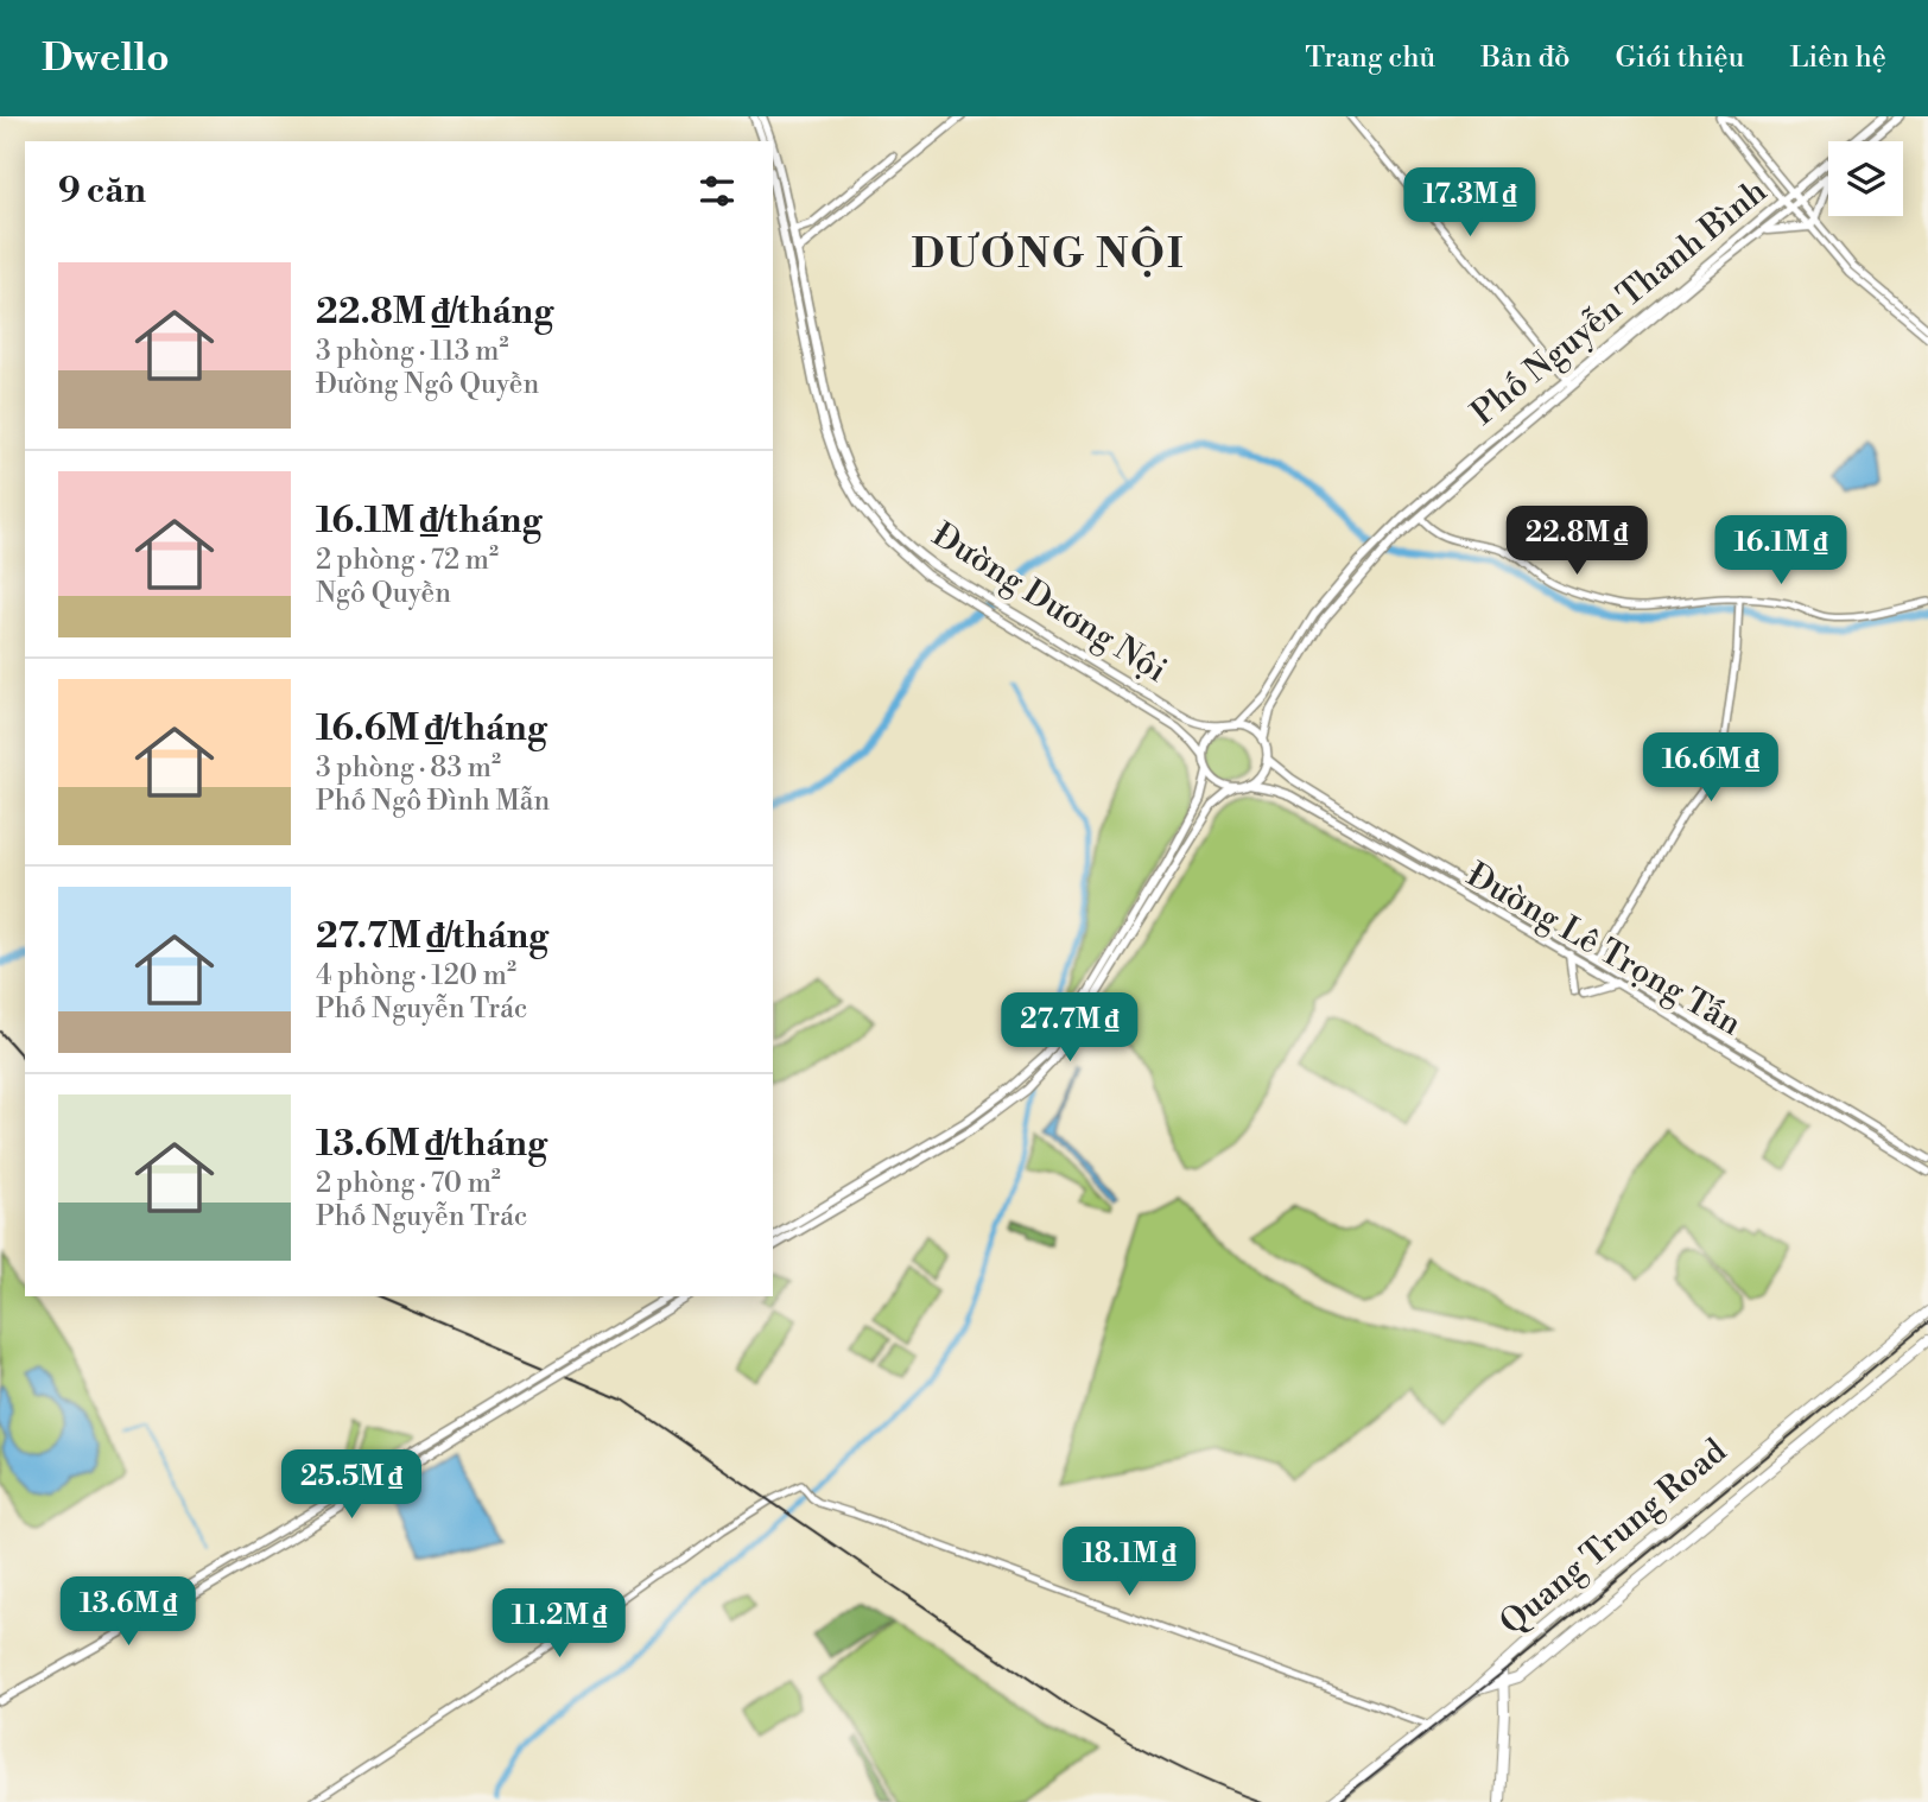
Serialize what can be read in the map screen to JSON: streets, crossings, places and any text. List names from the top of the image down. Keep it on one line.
{"streets":{"highway":["Quang Trung Road"],"main road":["Phố Nguyễn Thanh Bình","Đường Dương Nội","Đường Lê Trọng Tấn"]},"crossings":[["Phố Nguyễn Thanh Bình","Đường Dương Nội"],["Phố Nguyễn Thanh Bình","Đường Lê Trọng Tấn"],["Đường Dương Nội","Đường Lê Trọng Tấn"]],"districts":["DƯƠNG NỘI"],"page":{"header":"Dwello","nav":["Trang chủ","Bản đồ","Giới thiệu","Liên hệ"],"heading":"9 căn","price":["17.3M ₫","22.8M ₫","16.1M ₫","16.6M ₫","27.7M ₫","25.5M ₫","18.1M ₫","13.6M ₫","11.2M ₫"],"list":[{"name":"22.8M ₫/tháng","note":"3 phòng · 113 m² · Đường Ngô Quyền"},{"name":"16.1M ₫/tháng","note":"2 phòng · 72 m² · Ngô Quyền"},{"name":"16.6M ₫/tháng","note":"3 phòng · 83 m² · Phố Ngô Đình Mẫn"},{"name":"27.7M ₫/tháng","note":"4 phòng · 120 m² · Phố Nguyễn Trác"},{"name":"13.6M ₫/tháng","note":"2 phòng · 70 m² · Phố Nguyễn Trác"}]}}
